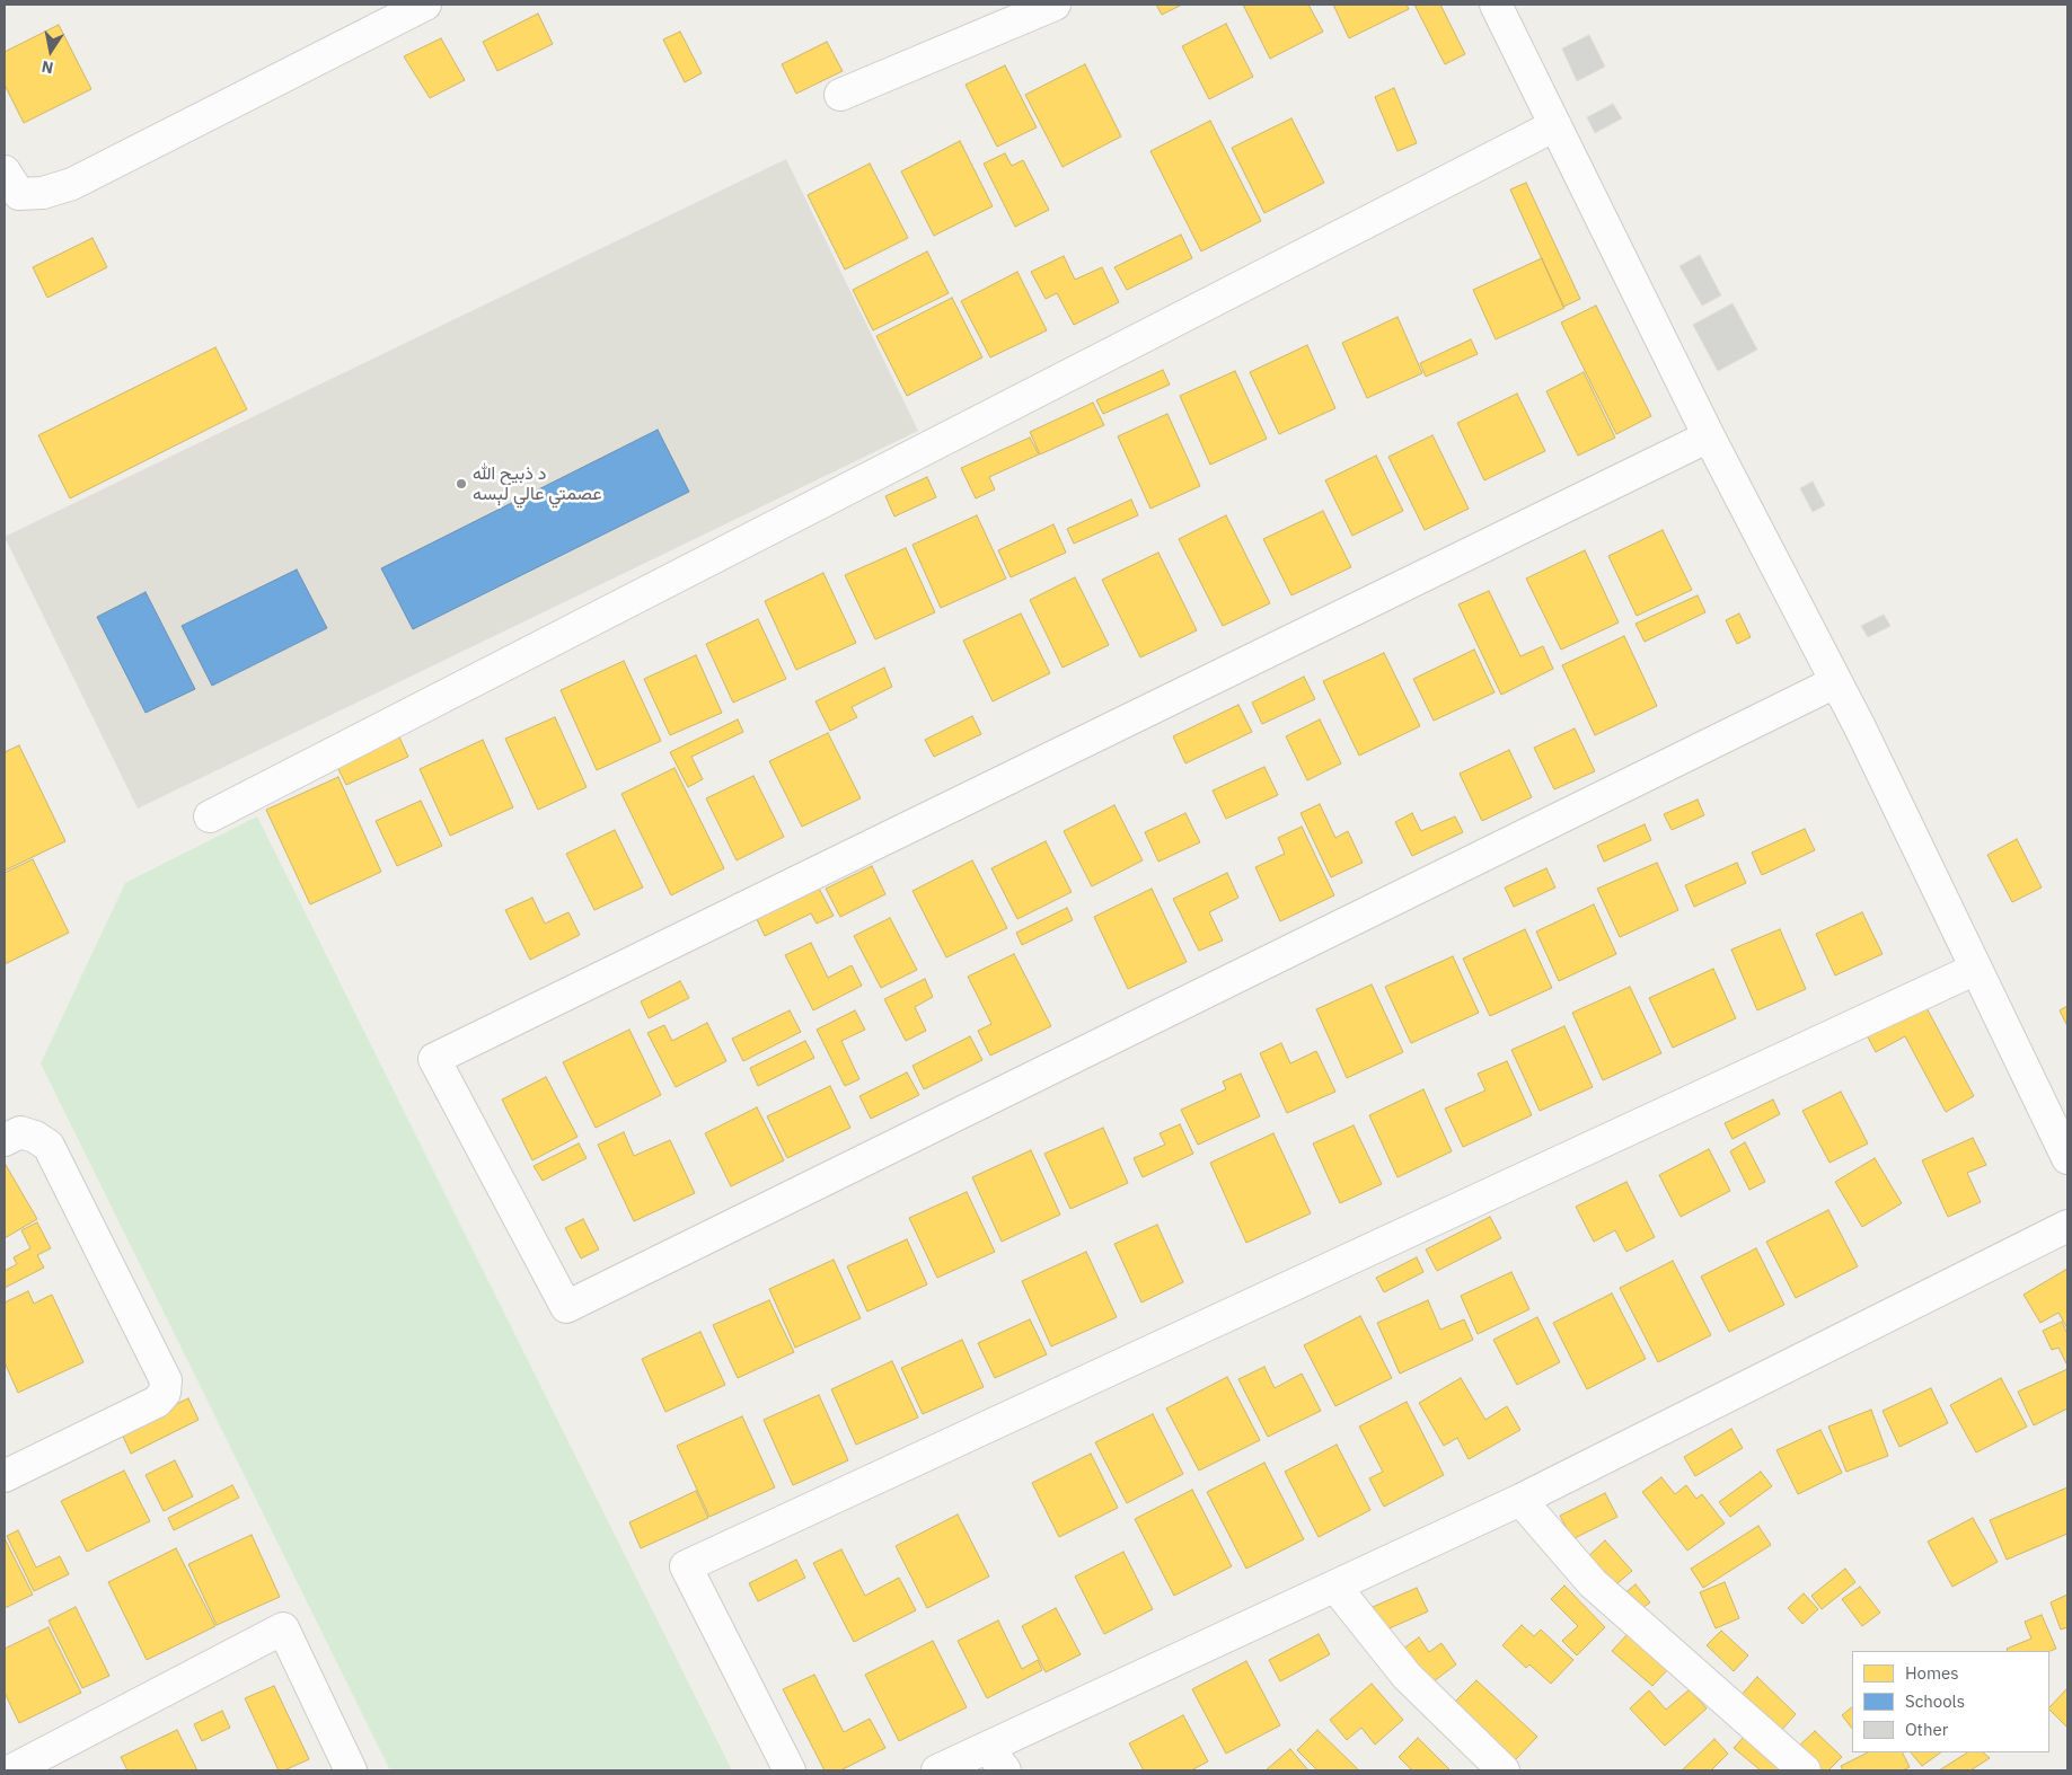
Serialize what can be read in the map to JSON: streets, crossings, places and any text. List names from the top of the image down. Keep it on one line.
{"places":["د ذبیح الله عصمتي عالي لېسه"],"legend":["Homes","Schools","Other"],"north":"bottom"}
